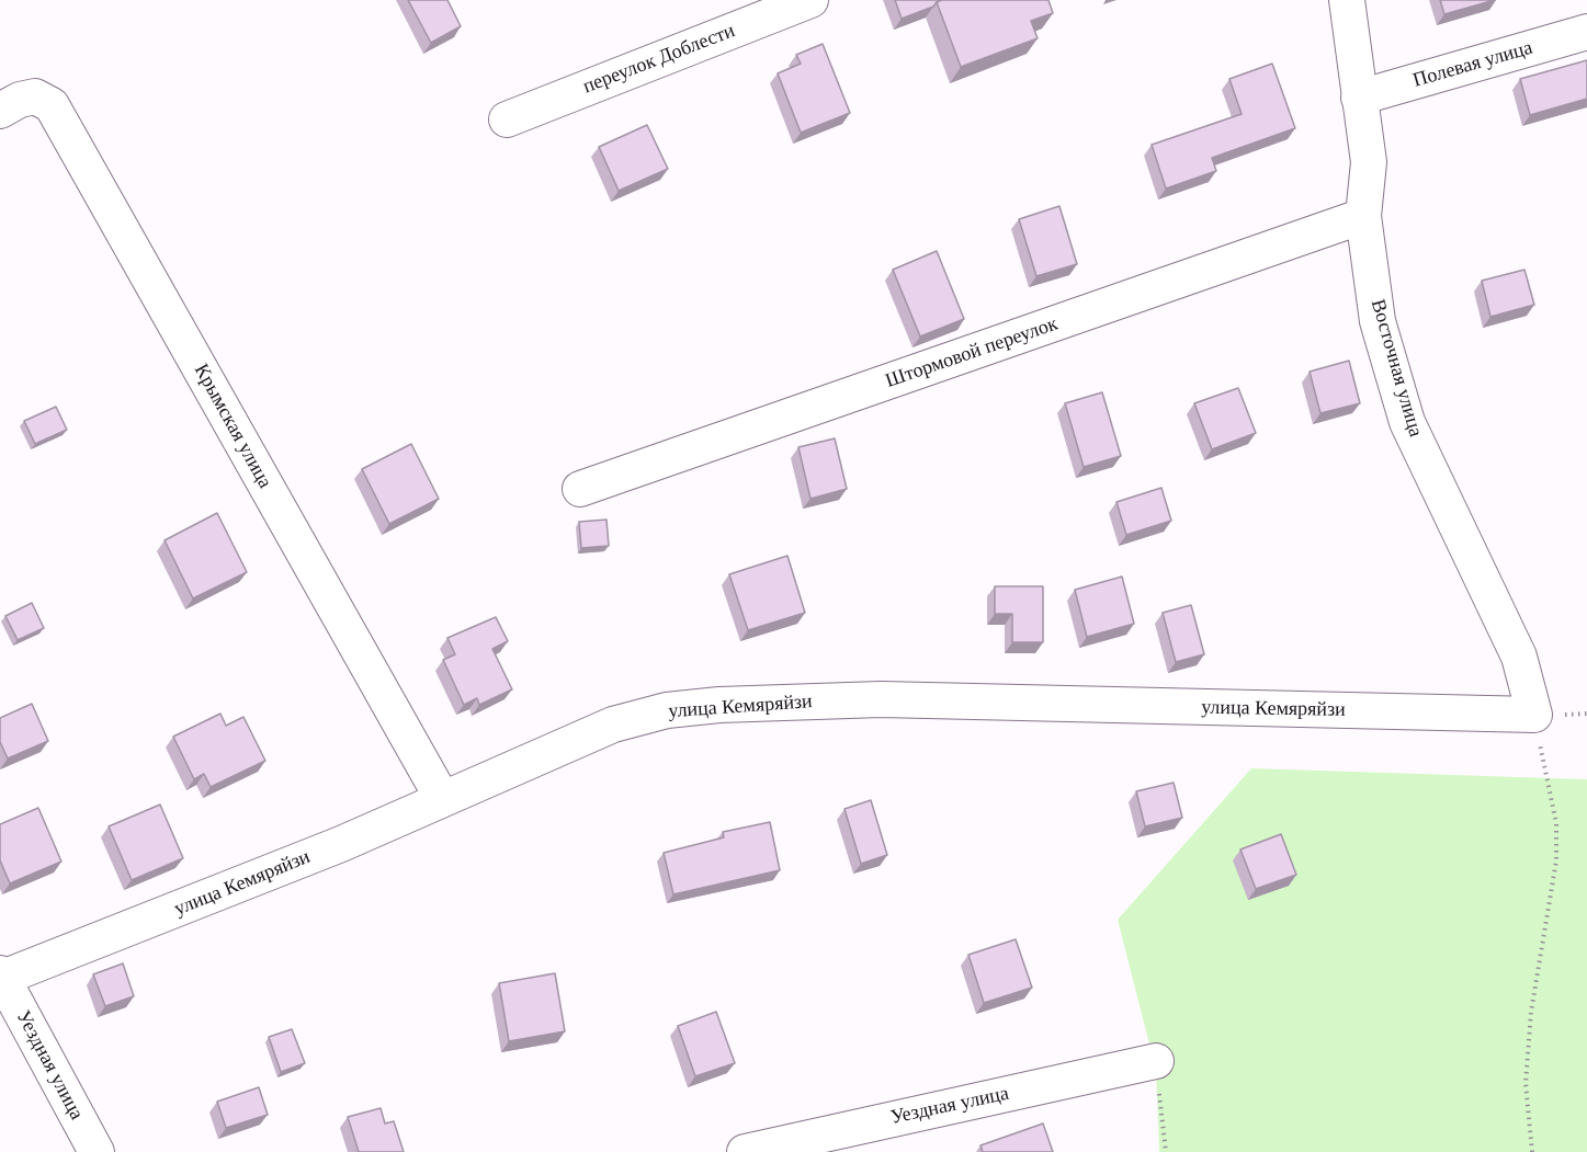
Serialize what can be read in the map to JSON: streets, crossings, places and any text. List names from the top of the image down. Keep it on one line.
{"streets":{"street":["переулок Доблести","Полевая улица","Штормовой переулок","Восточная улица","Крымская улица","улица Кемяряйзи","Уездная улица"]},"crossings":[["Полевая улица","Восточная улица"],["Штормовой переулок","Восточная улица"],["Восточная улица","улица Кемяряйзи"],["Крымская улица","улица Кемяряйзи"],["улица Кемяряйзи","Уездная улица"]]}
